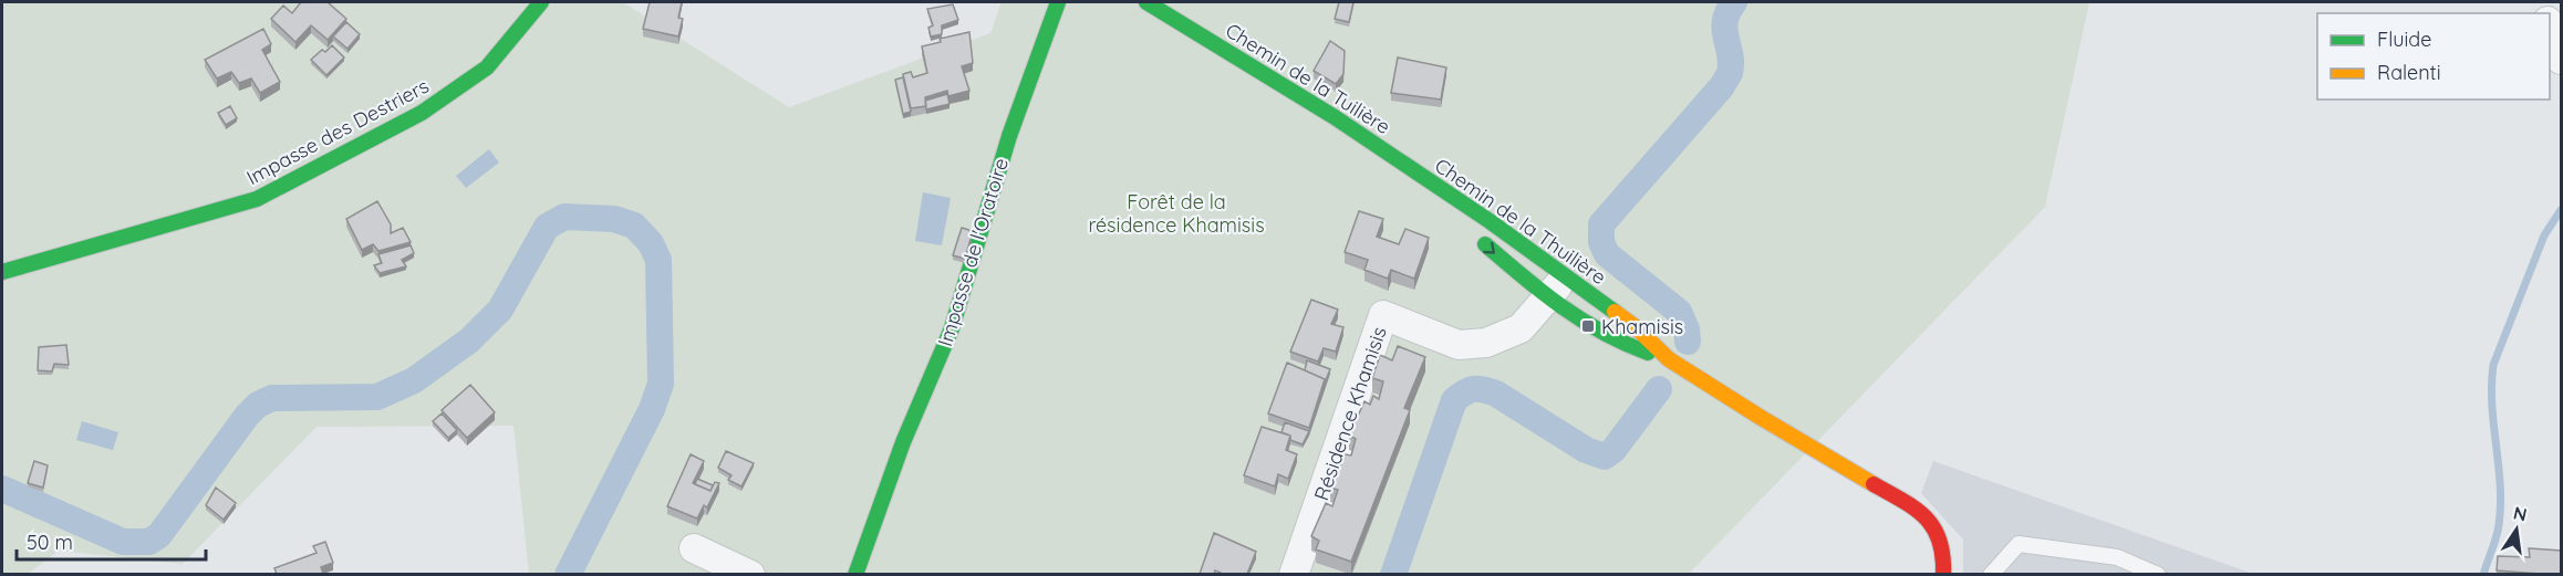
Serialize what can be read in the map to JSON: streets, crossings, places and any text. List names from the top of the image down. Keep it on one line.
{"streets":{"street":["Chemin de la Tuilière","Impasse des Destriers","Chemin de la Thuilière","Impasse de l'Oratoire","Résidence Khamisis"]},"crossings":[["Chemin de la Tuilière","Chemin de la Thuilière"],["Chemin de la Thuilière","Résidence Khamisis"]],"parks":["Forêt de la résidence Khamisis"],"places":{"transit":["Khamisis"]},"legend":["Fluide","Ralenti"],"scale_bar":"50 m","north":"top"}
